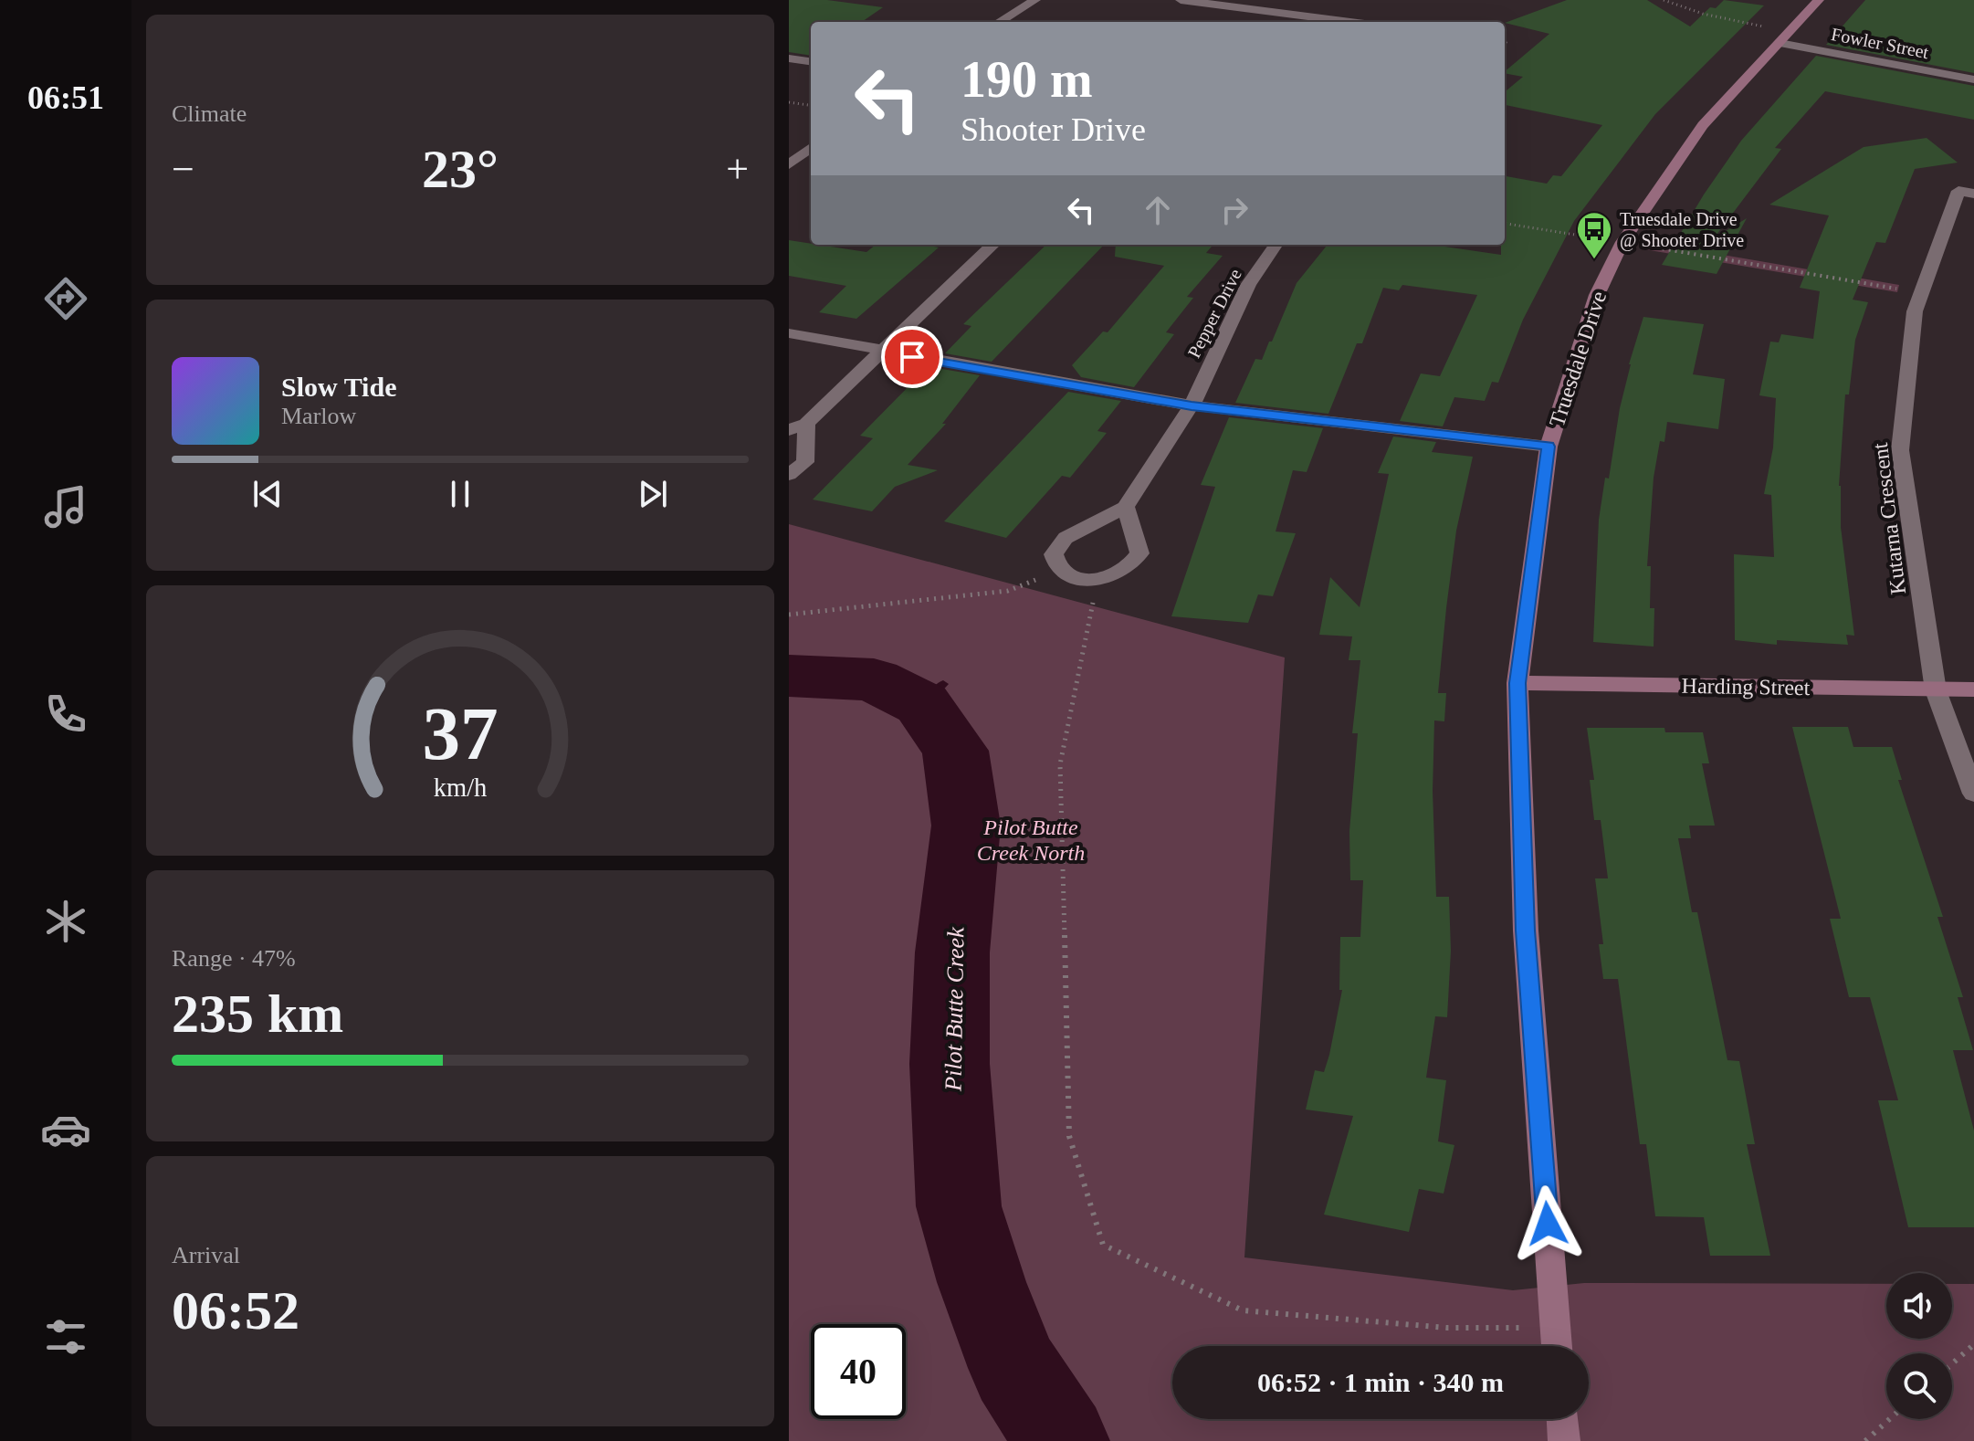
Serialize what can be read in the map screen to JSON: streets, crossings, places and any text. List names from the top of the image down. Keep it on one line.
{"streets":{"street":["Fowler Street","Pepper Drive","Truesdale Drive","Kutarna Crescent","Harding Street"]},"crossings":[["Fowler Street","Truesdale Drive"],["Truesdale Drive","Harding Street"],["Kutarna Crescent","Harding Street"]],"water":["Pilot Butte Creek"],"parks":["Pilot Butte Creek North"],"places":{"bus stop":["Truesdale Drive @ Shooter Drive"]},"page":{"tabs":"06:51","tile":["Climate",["Range · 47%","235 km"],["Arrival","06:52"]],"turn":["190 m","Shooter Drive"],"heat":["−","23°","+"],"song":["Slow Tide","Marlow"],"limit":"40","trip":"06:52 · 1 min · 340 m","gauge":["37","km/h"]}}
